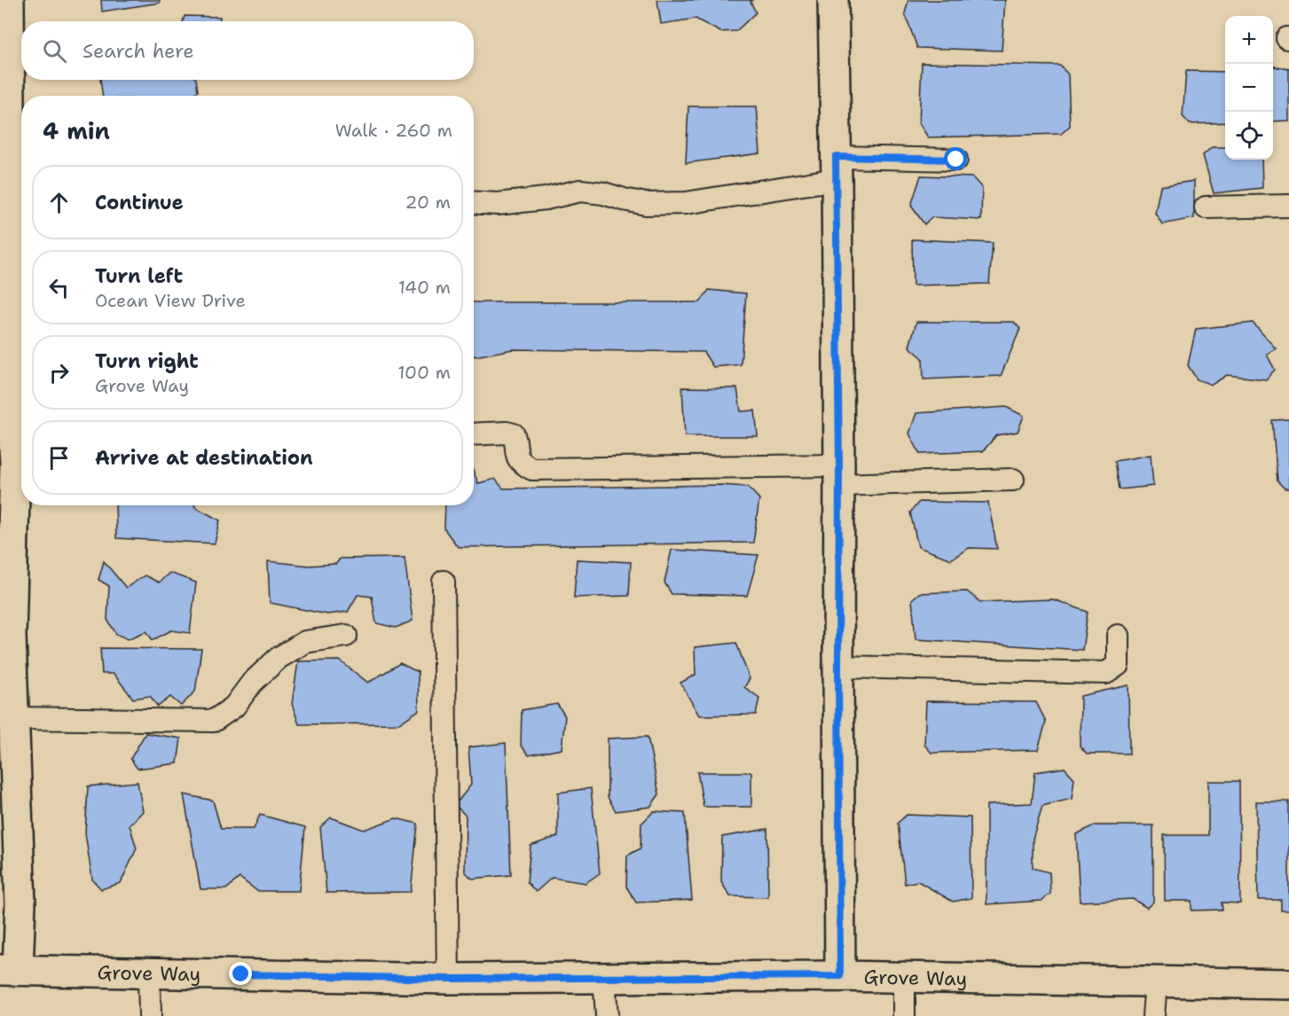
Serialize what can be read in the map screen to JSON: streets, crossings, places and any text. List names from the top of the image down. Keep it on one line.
{"streets":{"street":["Grove Way"]},"page":{"map_buttons":["+","−"],"search":"Search here","heading":["4 min","Walk · 260 m"],"list":[["Continue","20 m"],["Turn left","Ocean View Drive","140 m"],["Turn right","Grove Way","100 m"],"Arrive at destination"]}}
